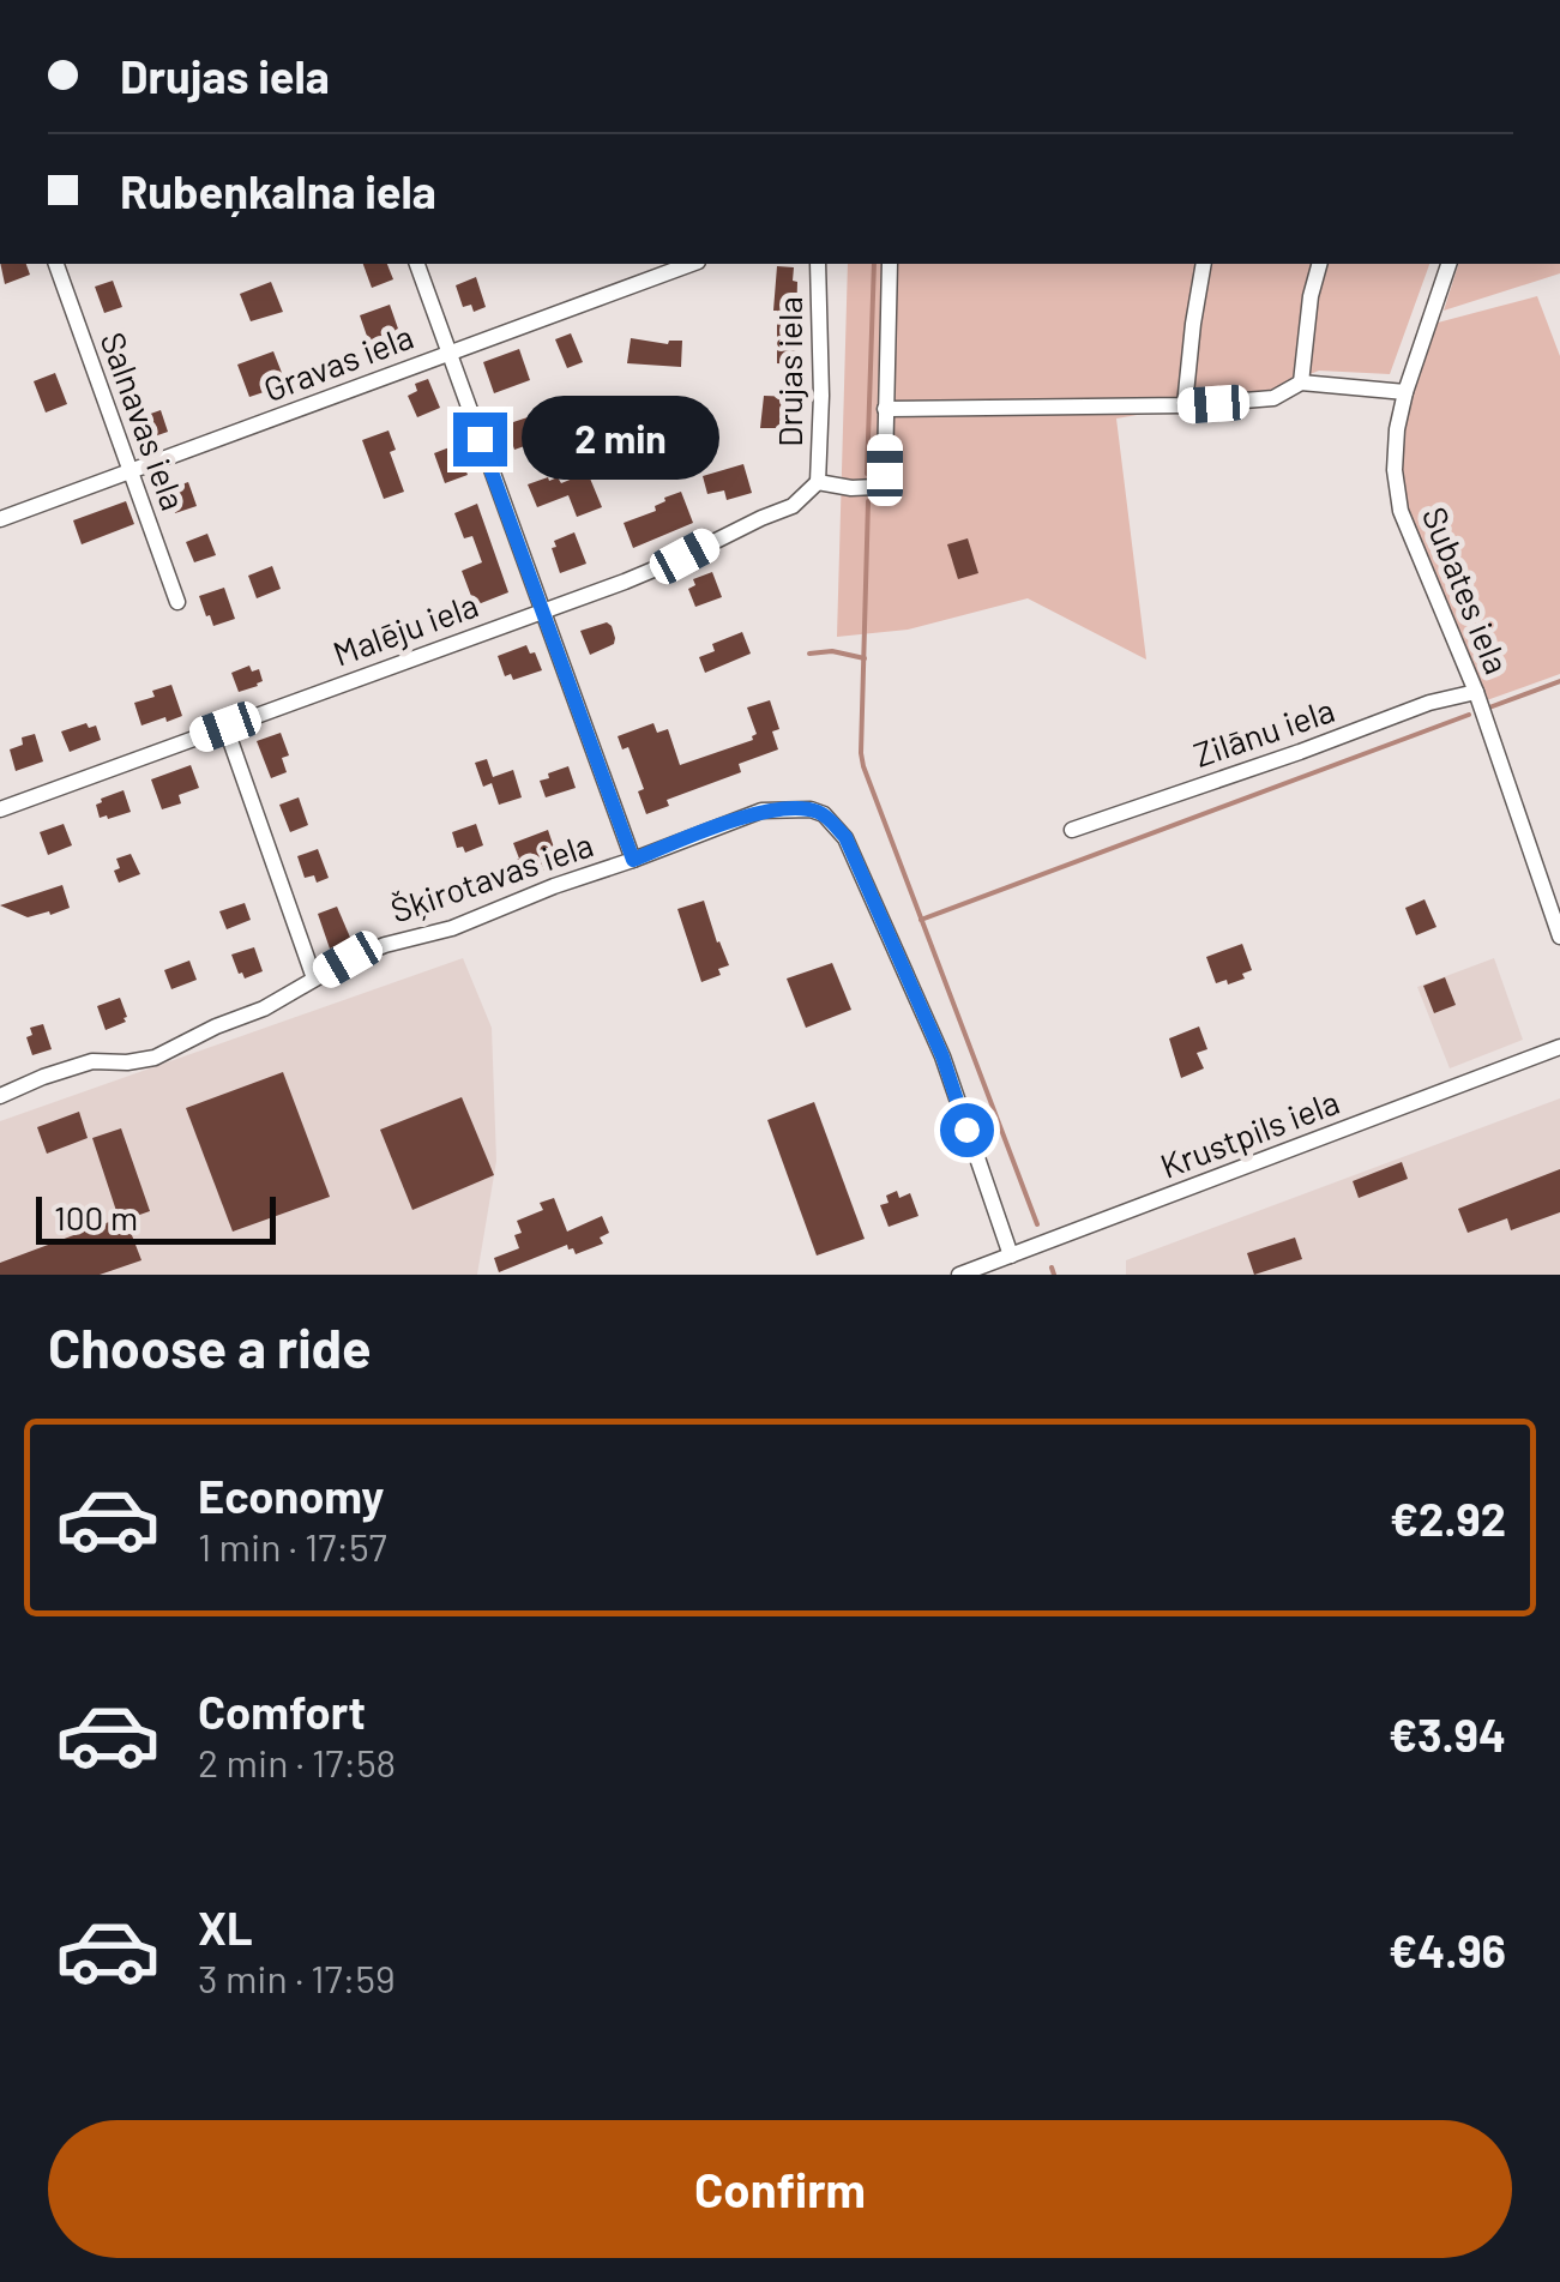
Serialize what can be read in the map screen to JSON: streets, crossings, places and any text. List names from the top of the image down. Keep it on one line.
{"streets":{"street":["Gravas iela","Drujas iela","Salnavas iela","Subates iela","Malēju iela","Zilānu iela","Šķirotavas iela","Krustpils iela"]},"crossings":[["Gravas iela","Salnavas iela"],["Drujas iela","Malēju iela"],["Subates iela","Zilānu iela"],["Šķirotavas iela","Krustpils iela"]],"scale_bar":"100 m","page":{"banner":["Drujas iela","Rubeņkalna iela"],"bubble":"2 min","scale":"100 m","heading":"Choose a ride","list":[{"name":"Economy","note":"1 min · 17:57","value":"€2.92"},{"name":"Comfort","note":"2 min · 17:58","value":"€3.94"},{"name":"XL","note":"3 min · 17:59","value":"€4.96"}],"buttons":"Confirm"}}
